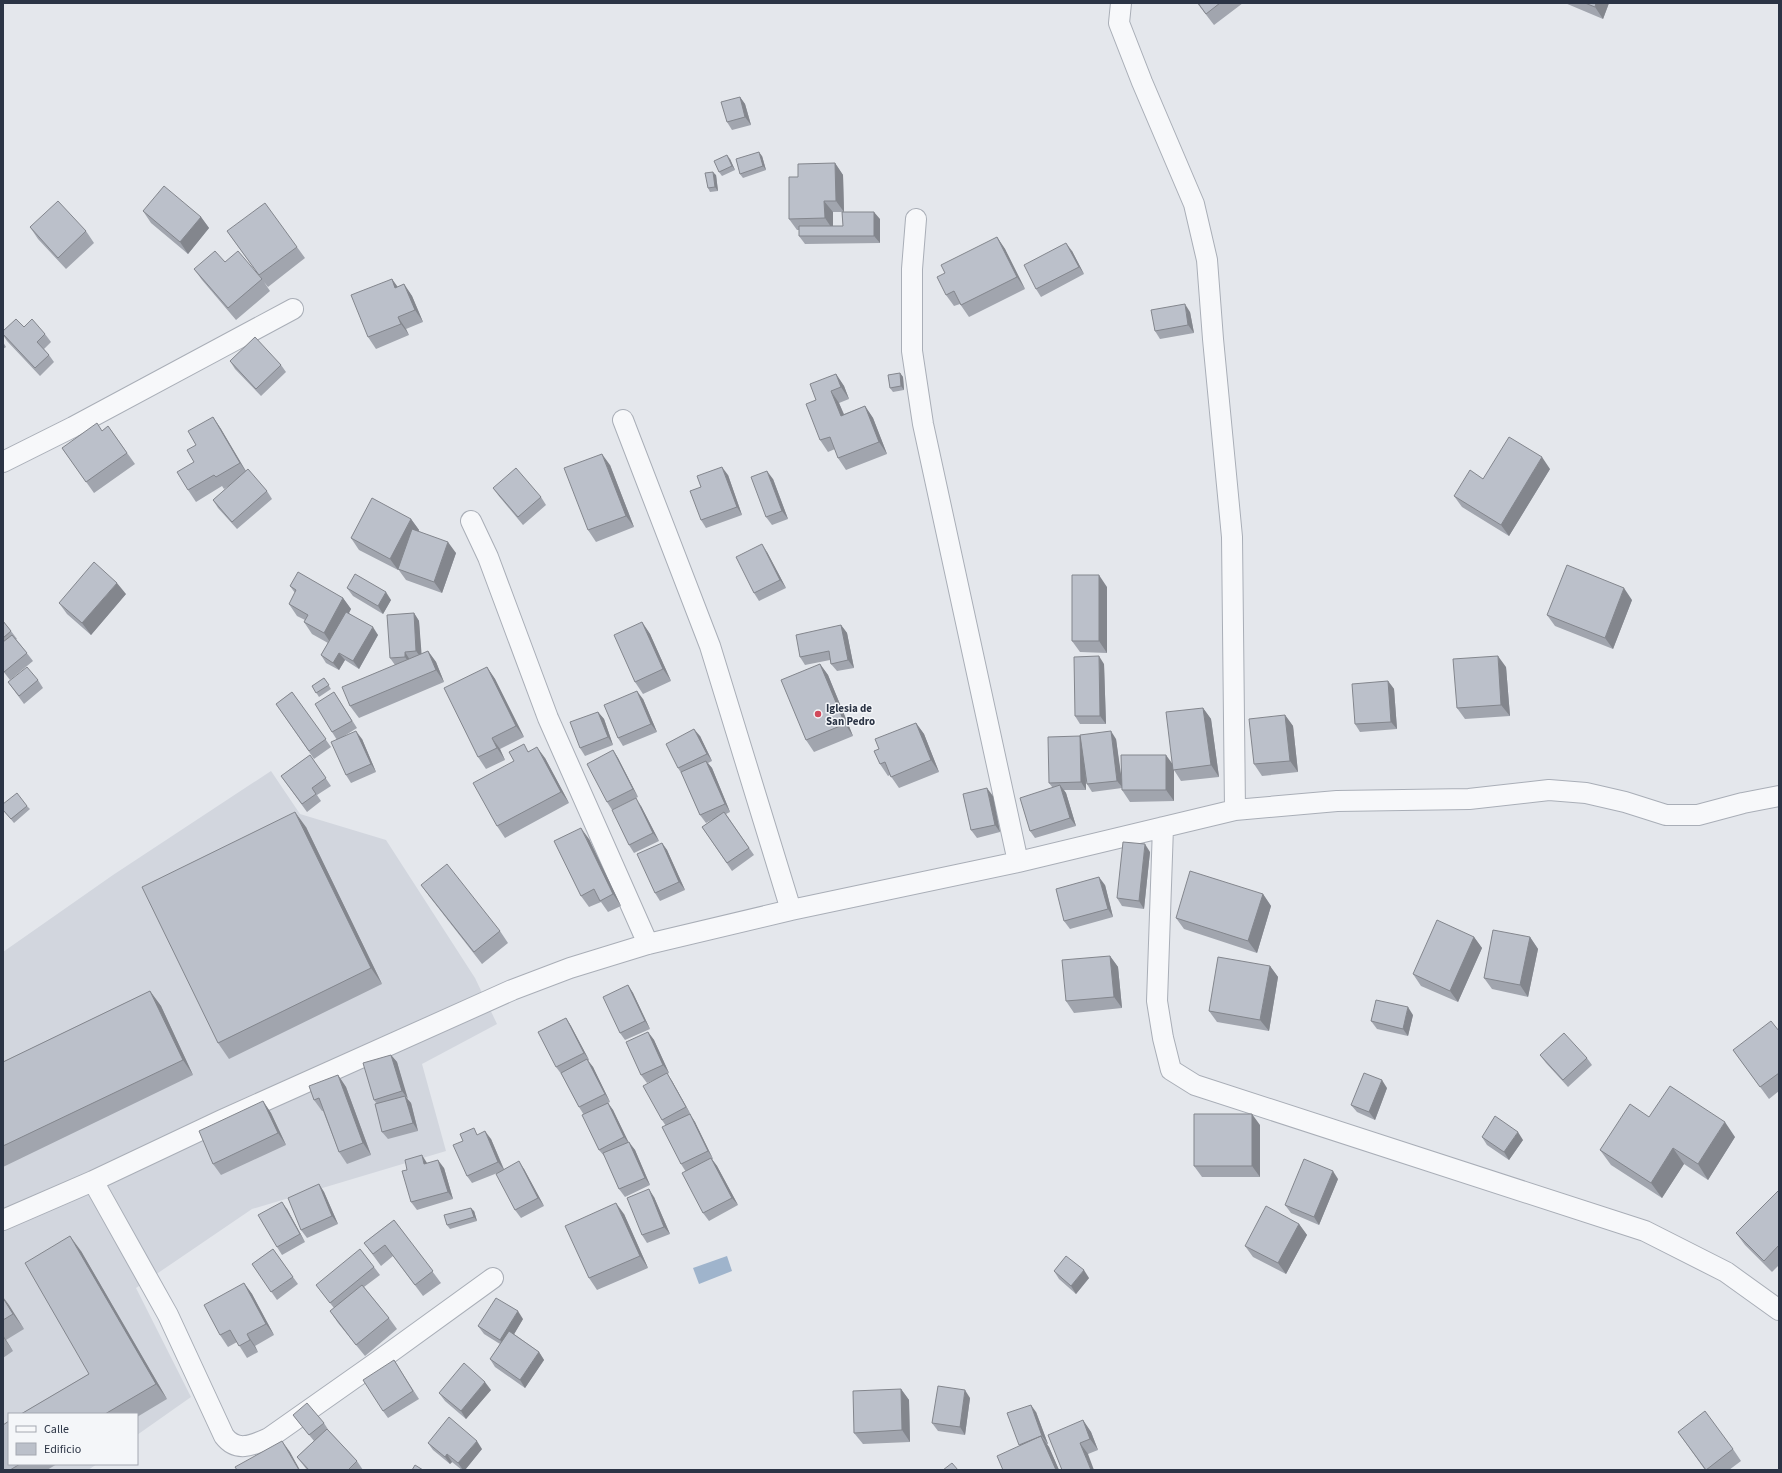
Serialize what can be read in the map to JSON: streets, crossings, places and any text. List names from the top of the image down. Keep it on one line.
{"places":["Iglesia de San Pedro"],"legend":["Calle","Edificio"]}
